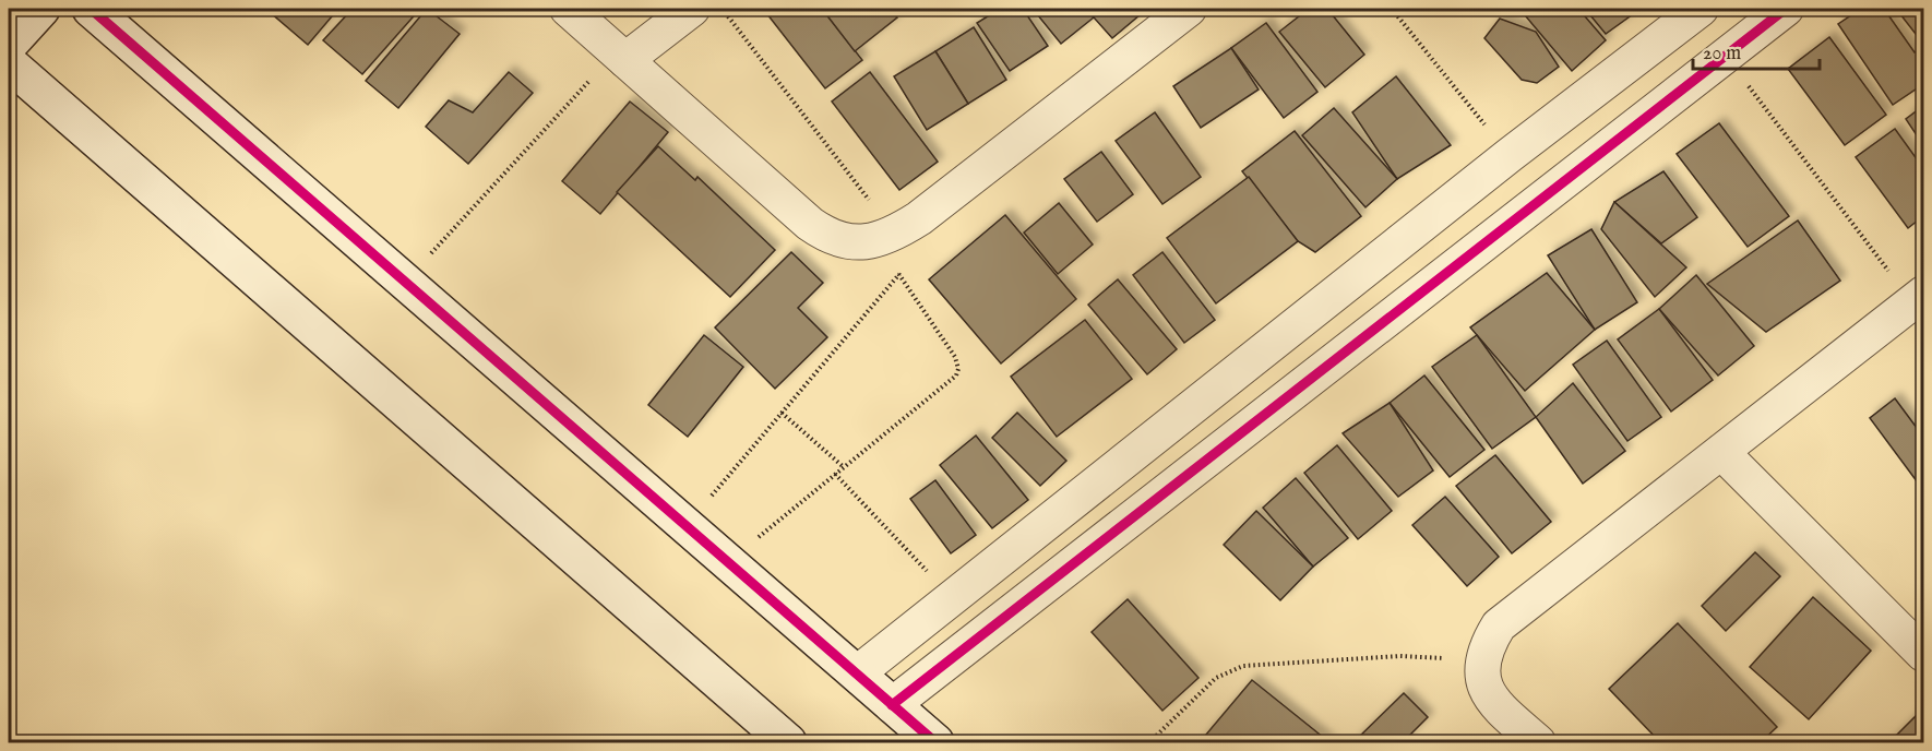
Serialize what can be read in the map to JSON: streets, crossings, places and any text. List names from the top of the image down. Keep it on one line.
{"scale_bar":"20 m"}
